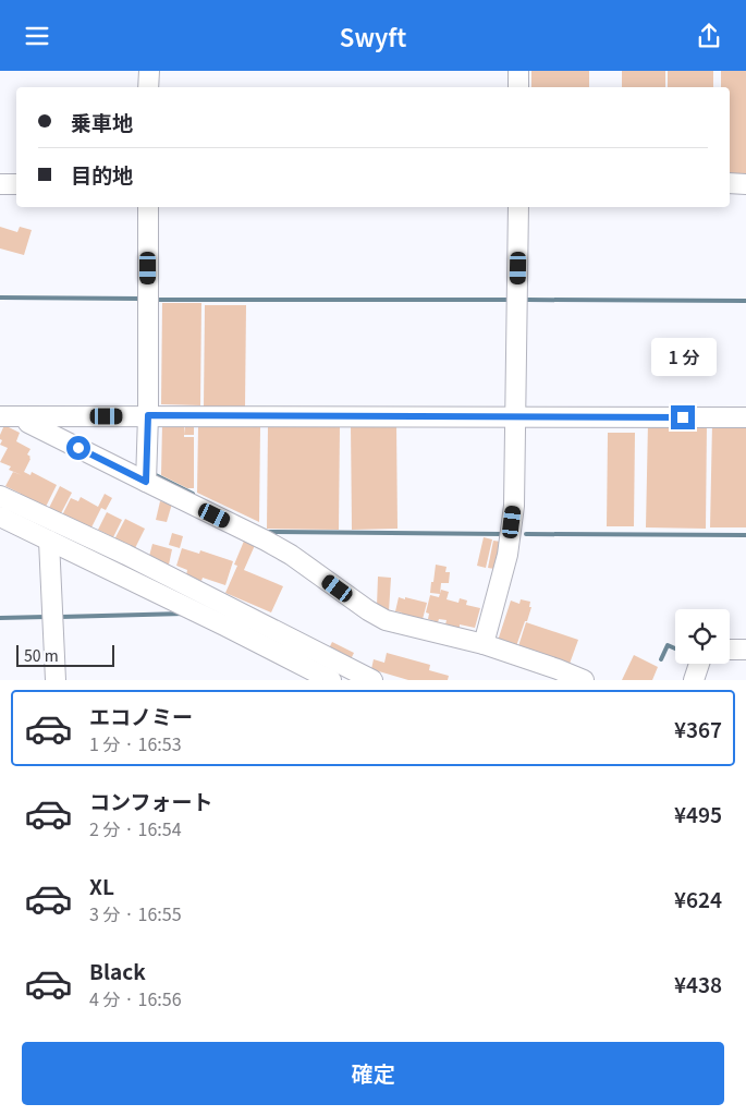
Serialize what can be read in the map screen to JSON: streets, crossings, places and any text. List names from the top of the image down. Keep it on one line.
{"scale_bar":"50 m","page":{"header":"Swyft","banner":["乗車地","目的地"],"bubble":"1 分","scale":"50 m","list":[{"name":"エコノミー","note":"1 分 · 16:53","value":"¥367"},{"name":"コンフォート","note":"2 分 · 16:54","value":"¥495"},{"name":"XL","note":"3 分 · 16:55","value":"¥624"},{"name":"Black","note":"4 分 · 16:56","value":"¥438"}],"buttons":"確定"}}
